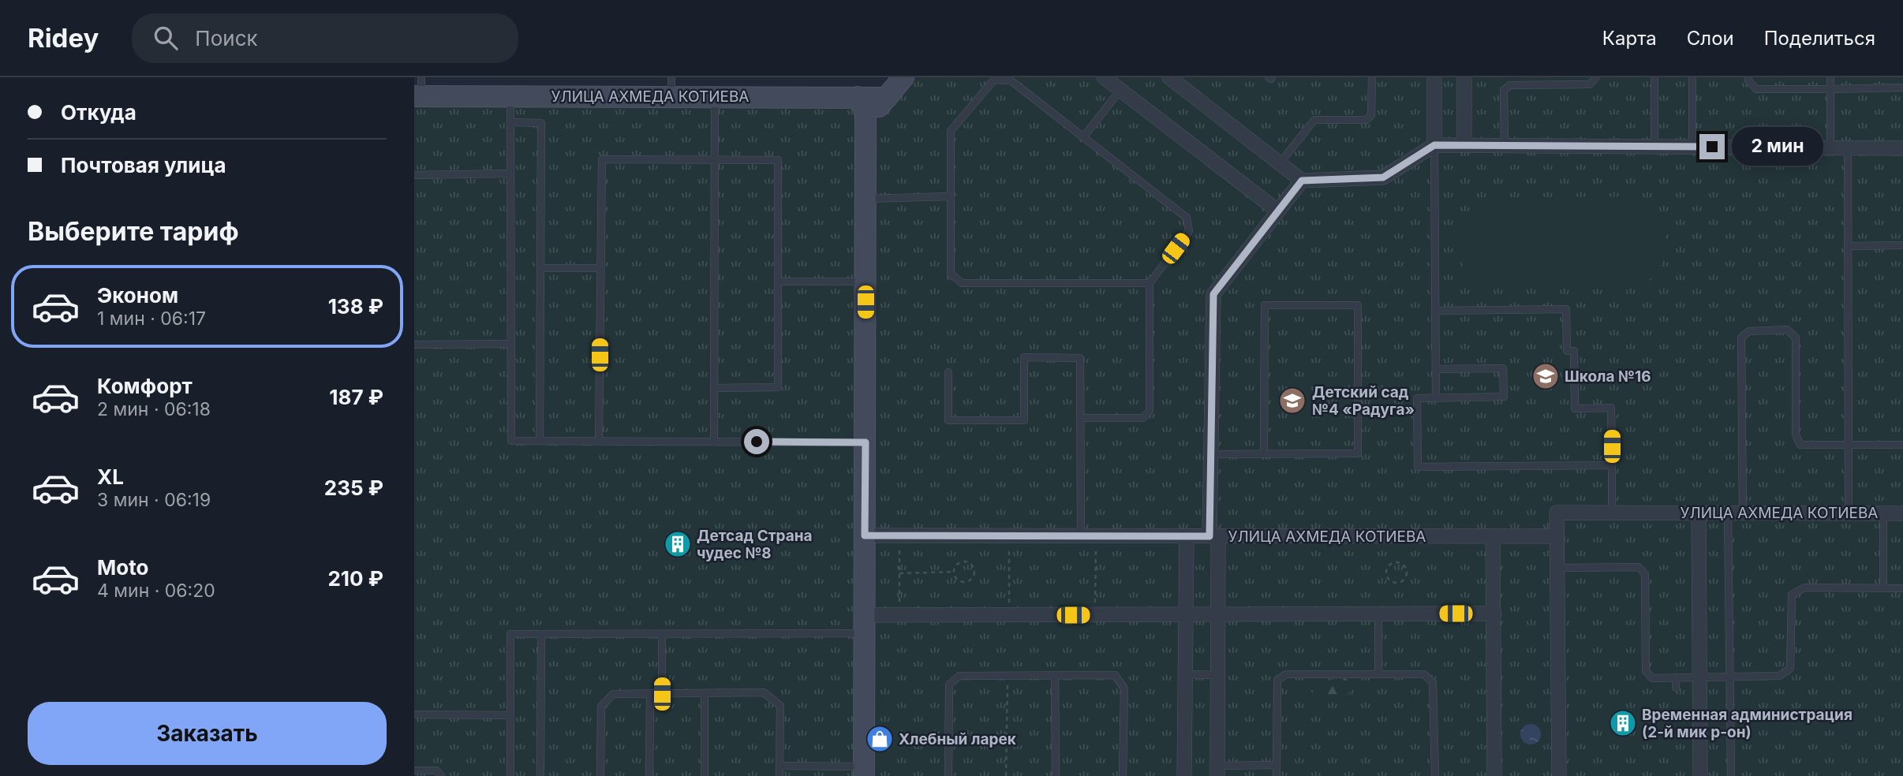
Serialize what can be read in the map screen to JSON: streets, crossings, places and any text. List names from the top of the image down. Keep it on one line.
{"streets":{"street":["УЛИЦА АХМЕДА КОТИЕВА"]},"places":{"school or university":["Школа №16","Детский сад №4 «Радуга»"],"building":["Детсад Страна чудес №8","Временная администрация (2-й мик р-он)"],"shop":["Хлебный ларек"]},"page":{"header":"Ridey","search":"Поиск","nav":["Карта","Слои","Поделиться"],"banner":["Откуда","Почтовая улица"],"bubble":"2 мин","heading":"Выберите тариф","list":[{"name":"Эконом","note":"1 мин · 06:17","value":"138 ₽"},{"name":"Комфорт","note":"2 мин · 06:18","value":"187 ₽"},{"name":"XL","note":"3 мин · 06:19","value":"235 ₽"},{"name":"Moto","note":"4 мин · 06:20","value":"210 ₽"}],"buttons":"Заказать"}}
